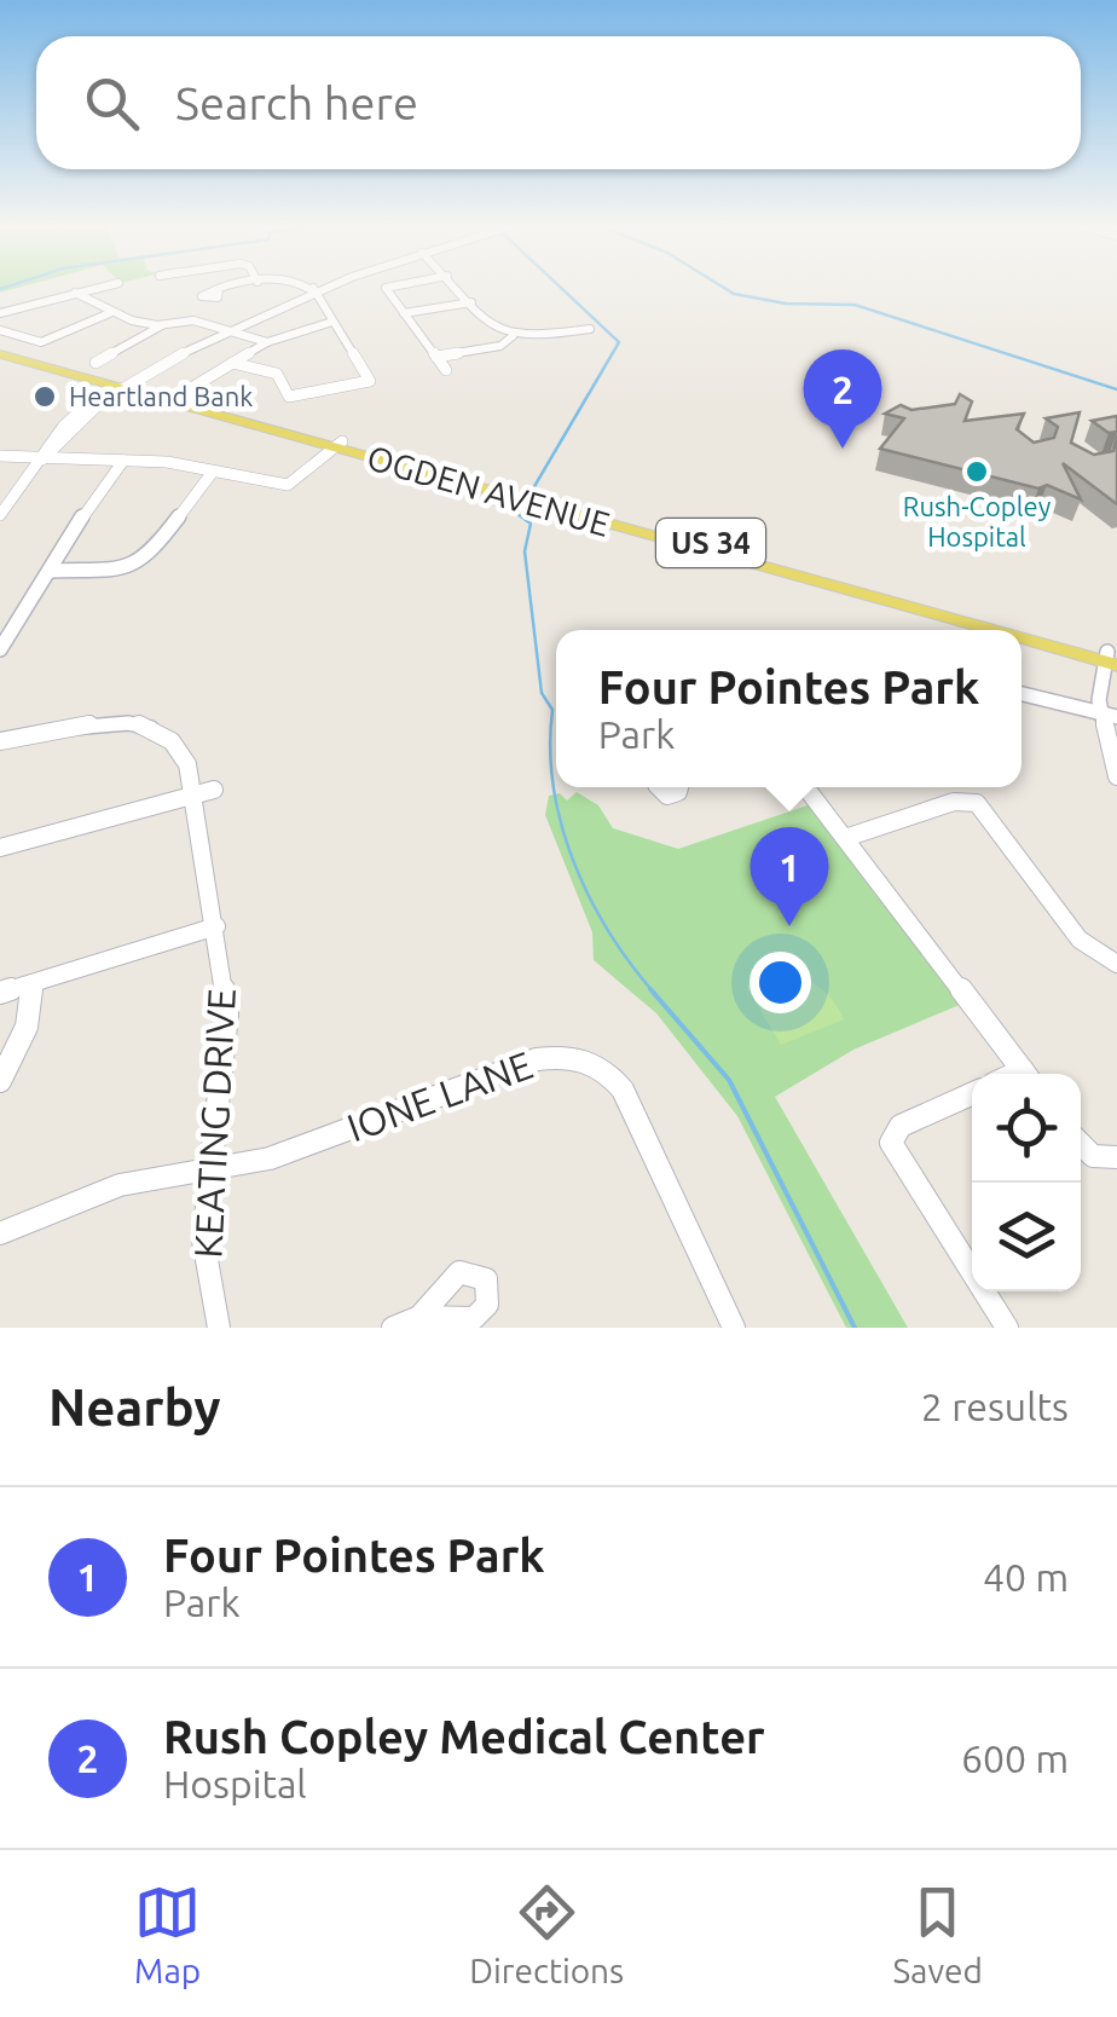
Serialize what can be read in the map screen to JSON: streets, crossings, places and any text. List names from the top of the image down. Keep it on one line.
{"streets":{"main road":["OGDEN AVENUE","US 34"],"street":["IONE LANE","KEATING DRIVE"]},"crossings":[["IONE LANE","KEATING DRIVE"]],"places":["Heartland Bank","Rush-Copley Hospital"],"page":{"search":"Search here","pins":["2","1"],"popup":["Four Pointes Park","Park"],"heading":["Nearby","2 results"],"list":[{"mark":"1","name":"Four Pointes Park","note":"Park","value":"40 m"},{"mark":"2","name":"Rush Copley Medical Center","note":"Hospital","value":"600 m"}],"nav":["Map","Directions","Saved"]}}
